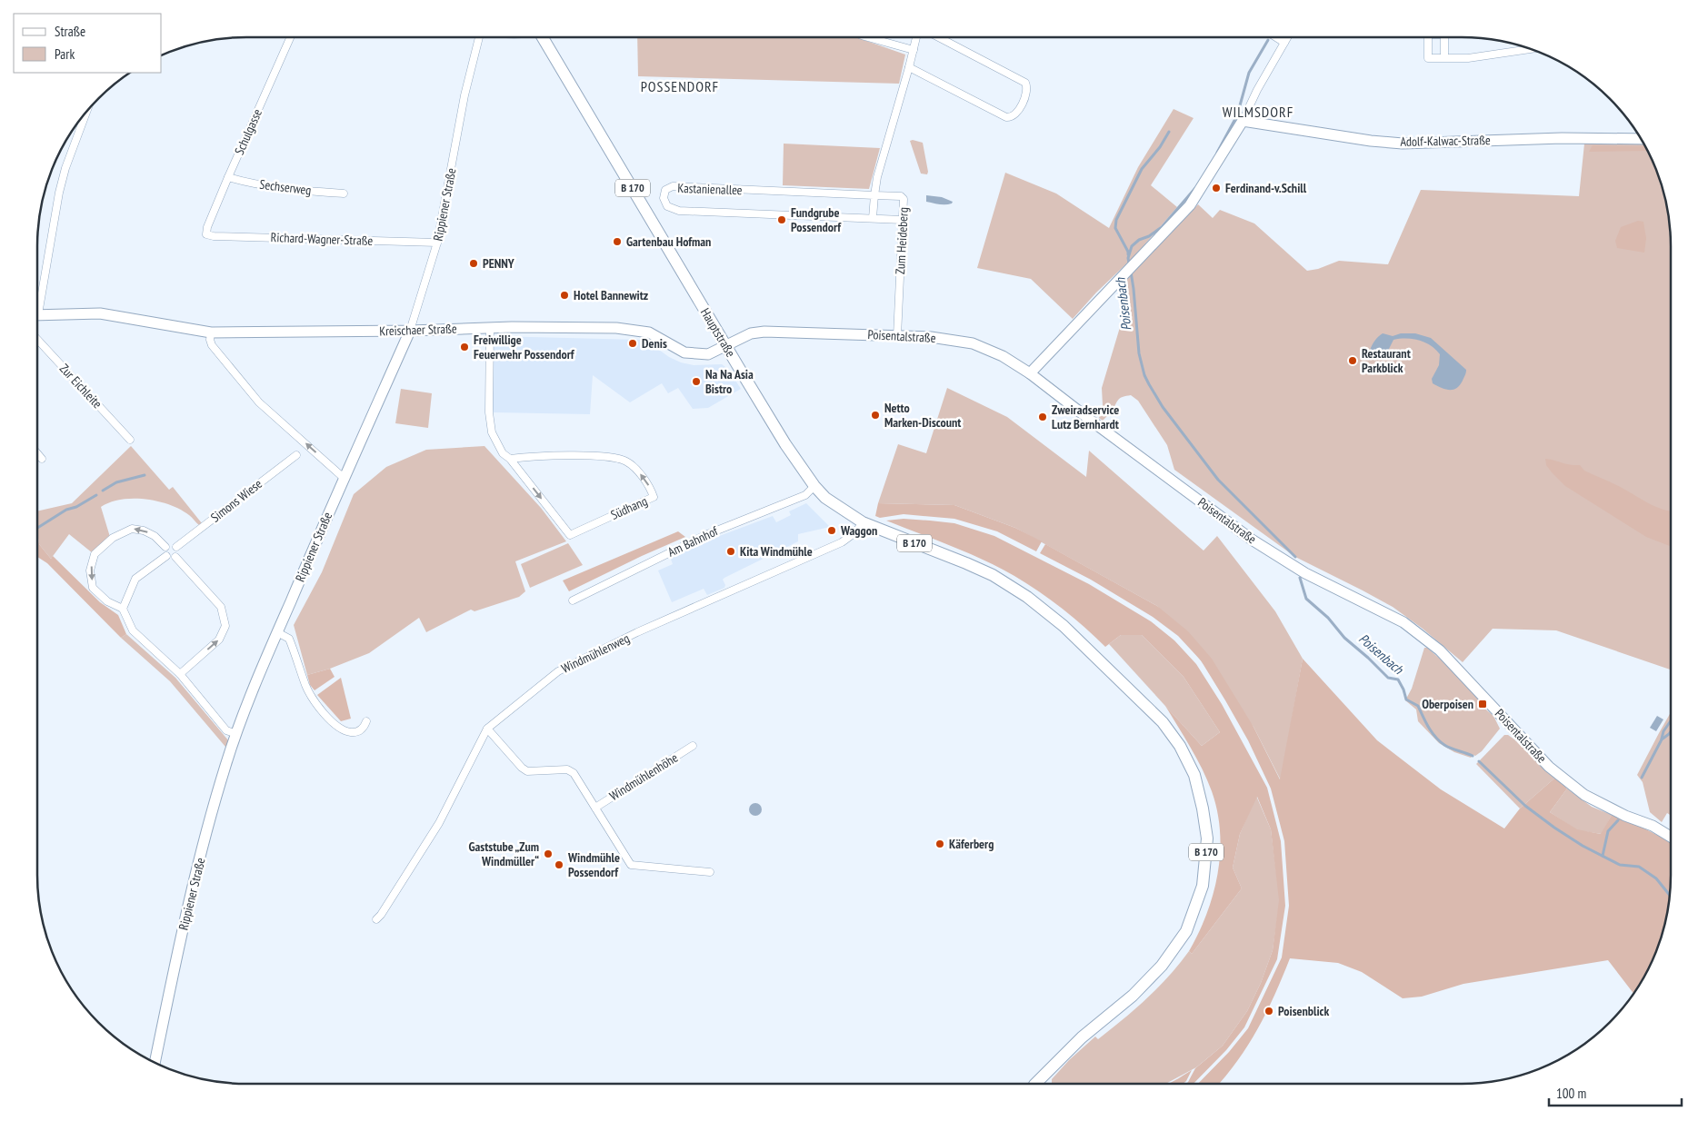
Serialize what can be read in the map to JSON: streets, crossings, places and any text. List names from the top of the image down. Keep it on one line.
{"streets":{"main road":["Adolf-Kalwac-Straße","B 170","Rippiener Straße","Kreischaer Straße","Hauptstraße","Poisentalstraße"],"street":["Schulgasse","Sechserweg","Kastanienallee","Richard-Wagner-Straße","Zum Heideberg","Zur Eichleite","Simons Wiese","Südhang","Am Bahnhof","Windmühlenweg","Windmühlenhöhe"]},"crossings":[["Schulgasse","Sechserweg"],["Schulgasse","Richard-Wagner-Straße"],["Kastanienallee","Zum Heideberg"],["Rippiener Straße","Richard-Wagner-Straße"],["Rippiener Straße","Kreischaer Straße"],["Zum Heideberg","Poisentalstraße"],["Kreischaer Straße","Hauptstraße"],["Kreischaer Straße","Poisentalstraße"],["Kreischaer Straße","Südhang"],["Hauptstraße","Poisentalstraße"],["Hauptstraße","Am Bahnhof"],["Hauptstraße","Windmühlenweg"],["Windmühlenweg","Windmühlenhöhe"]],"districts":["POSSENDORF","WILMSDORF"],"water":["Poisenbach"],"places":{"other":["Ferdinand-v.Schill","Fundgrube Possendorf","Gartenbau Hofman","PENNY","Hotel Bannewitz","Denis","Freiwillige Feuerwehr Possendorf","Restaurant Parkblick","Na Na Asia Bistro","Netto Marken-Discount","Zweiradservice Lutz Bernhardt","Waggon","Kita Windmühle","Käferberg","Gaststube „Zum Windmüller“","Windmühle Possendorf","Poisenblick"],"transit":["Oberpoisen"]},"legend":["Straße","Park"],"scale_bar":"100 m"}
